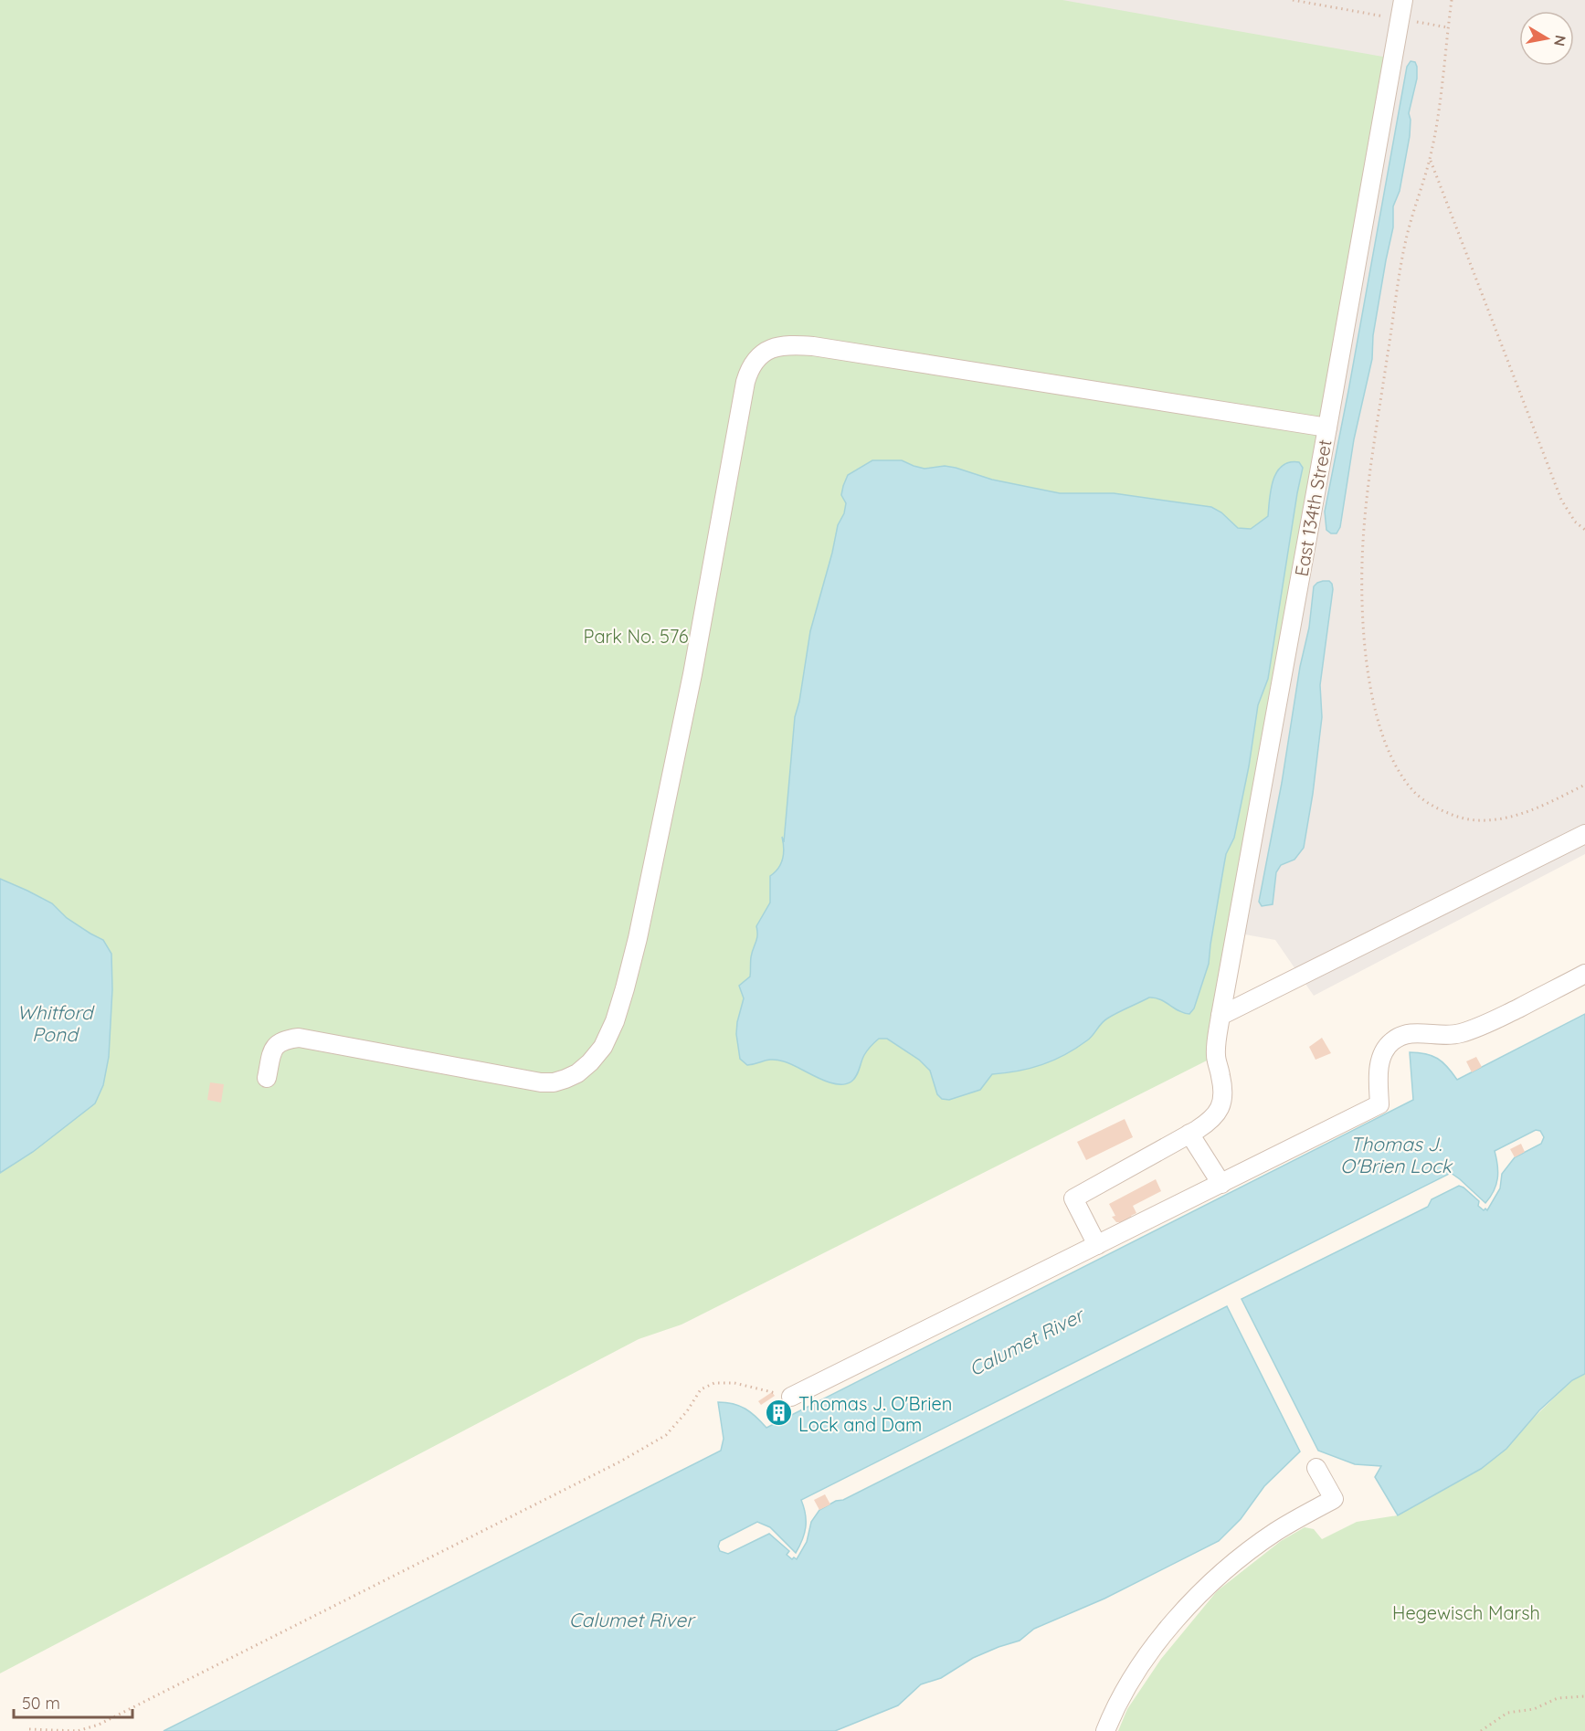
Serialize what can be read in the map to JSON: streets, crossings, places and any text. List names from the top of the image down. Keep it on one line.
{"streets":{"lane":["East 134th Street"]},"water":["Whitford Pond","Thomas J. O'Brien Lock","Calumet River"],"parks":["Park No. 576","Hegewisch Marsh"],"places":{"building":["Thomas J. O'Brien Lock and Dam"]},"scale_bar":"50 m","north":"right"}
